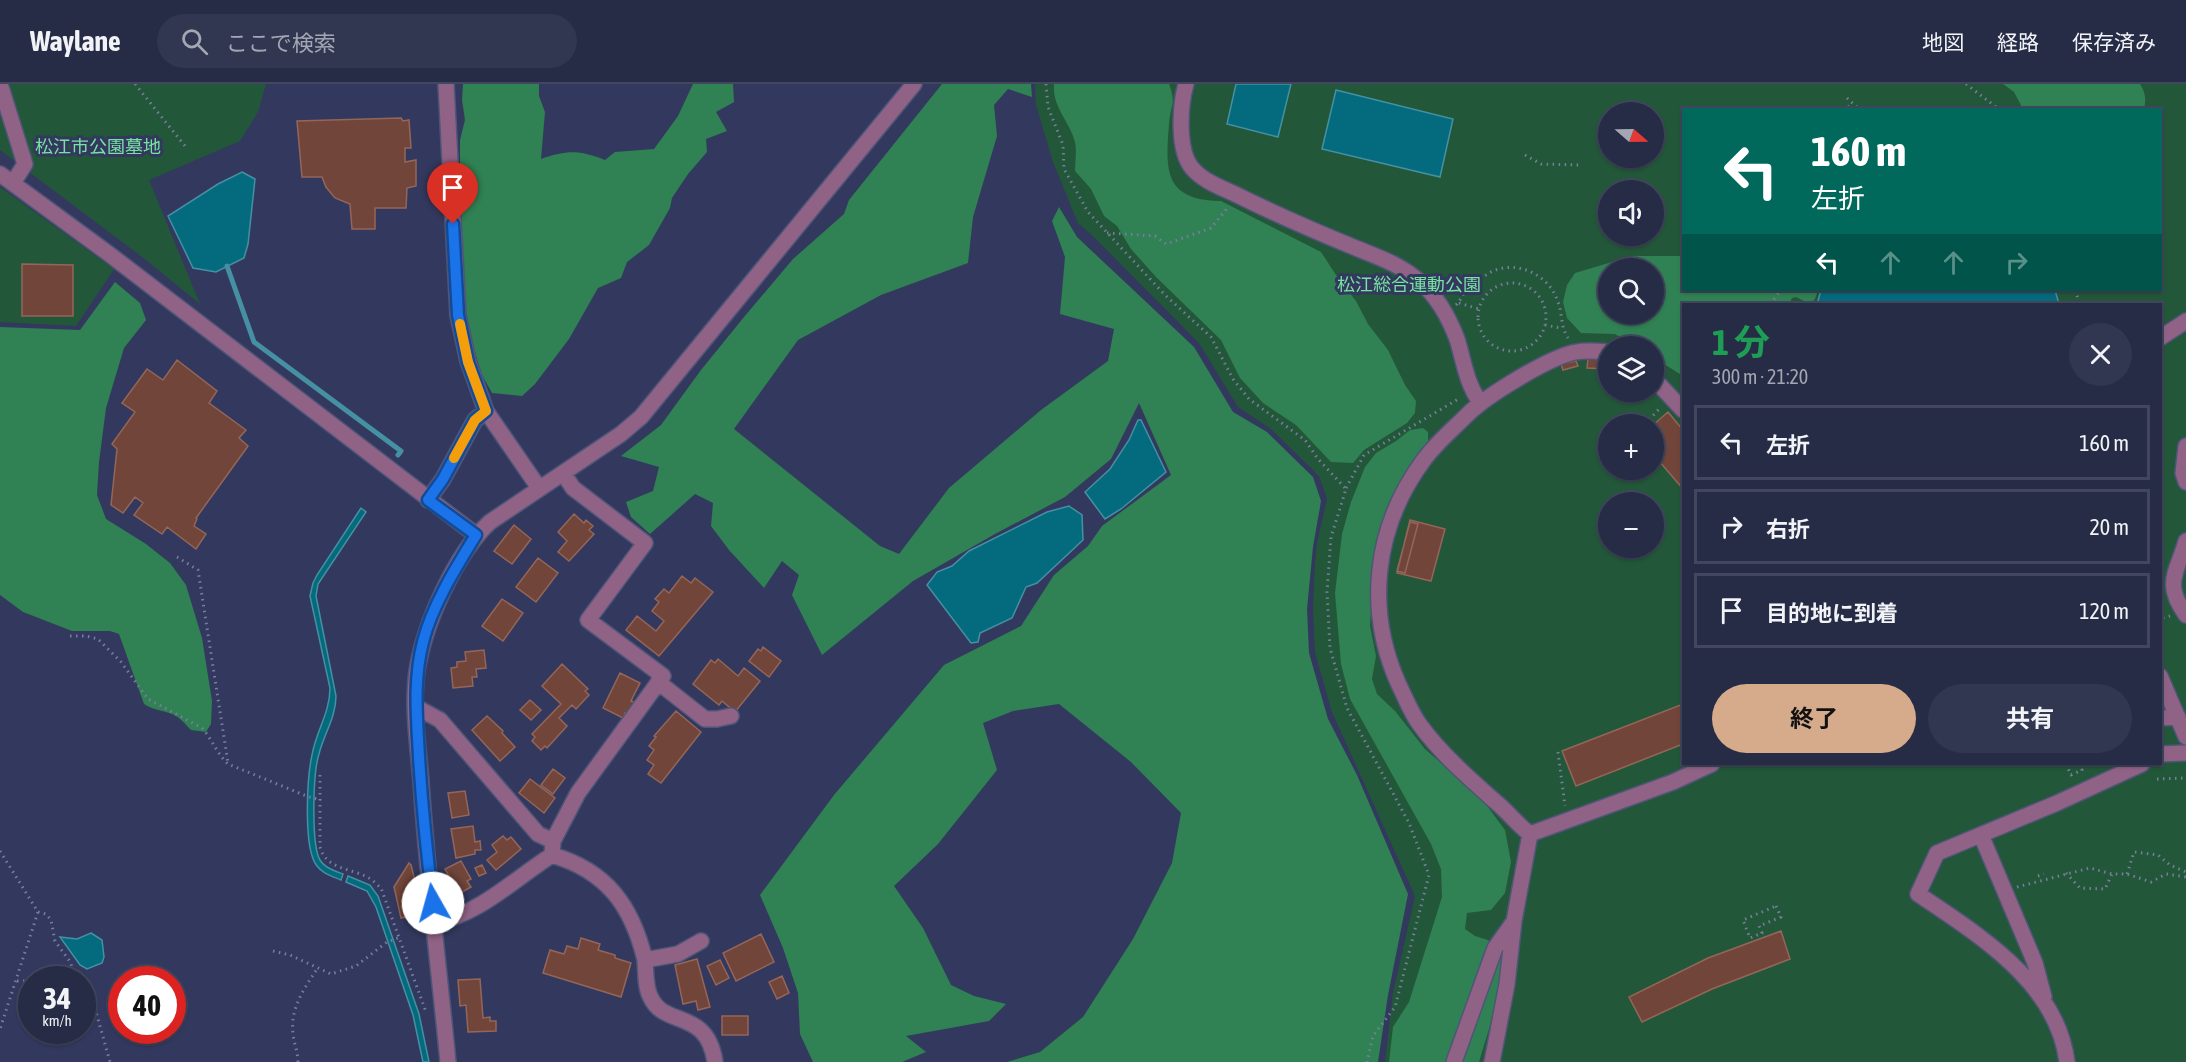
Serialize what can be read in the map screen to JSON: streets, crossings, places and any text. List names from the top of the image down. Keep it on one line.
{"parks":["松江市公園墓地","松江総合運動公園"],"north":"right","page":{"header":"Waylane","search":"ここで検索","nav":["地図","経路","保存済み"],"map_buttons":["+","−"],"turn":["160 m","左折"],"heading":["1 分","300 m · 21:20"],"list":[{"name":"左折","value":"160 m"},{"name":"右折","value":"20 m"},{"name":"目的地に到着","value":"120 m"}],"buttons":["終了","共有"],"speed":"34 km/h","limit":"40"}}
